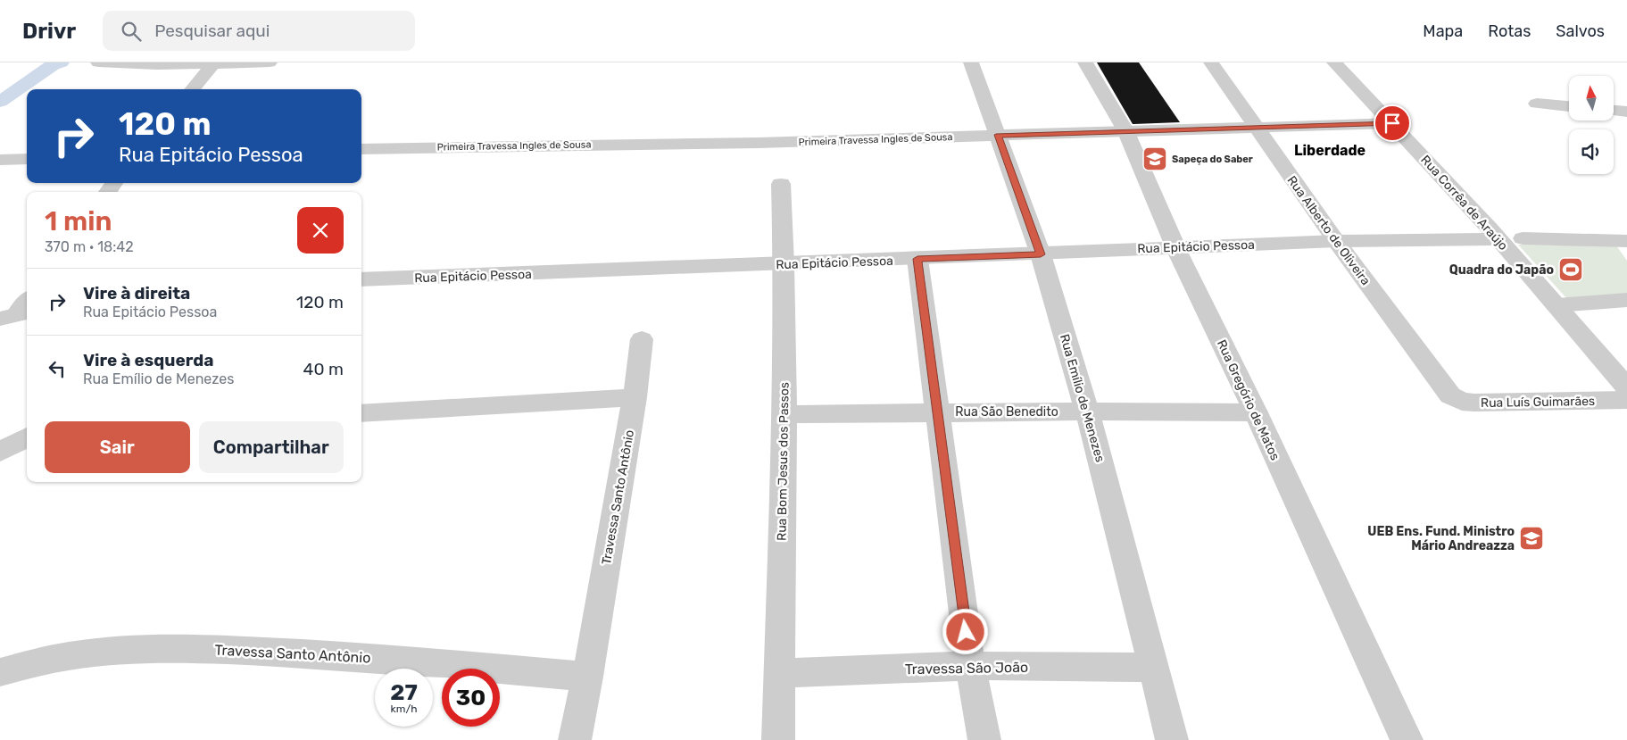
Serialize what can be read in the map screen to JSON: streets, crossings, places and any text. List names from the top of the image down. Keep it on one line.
{"streets":{"street":["Primeira Travessa Ingles de Sousa","Rua Corrêa de Araújo","Rua Alberto de Oliveira","Rua Epitácio Pessoa","Rua Emílio de Menezes","Rua Gregório de Matos","Rua Luís Guimarães","Rua São Benedito","Rua Bom Jesus dos Passos","Travessa Santo Antônio","Travessa São João"]},"crossings":[["Primeira Travessa Ingles de Sousa","Rua Corrêa de Araújo"],["Primeira Travessa Ingles de Sousa","Rua Alberto de Oliveira"],["Primeira Travessa Ingles de Sousa","Rua Emílio de Menezes"],["Primeira Travessa Ingles de Sousa","Rua Gregório de Matos"],["Rua Corrêa de Araújo","Rua Epitácio Pessoa"],["Rua Alberto de Oliveira","Rua Epitácio Pessoa"],["Rua Alberto de Oliveira","Rua Luís Guimarães"],["Rua Epitácio Pessoa","Rua Emílio de Menezes"],["Rua Epitácio Pessoa","Rua Gregório de Matos"],["Rua Epitácio Pessoa","Rua Bom Jesus dos Passos"],["Rua Emílio de Menezes","Rua São Benedito"],["Rua Emílio de Menezes","Travessa São João"],["Rua Gregório de Matos","Rua São Benedito"],["Rua São Benedito","Rua Bom Jesus dos Passos"],["Rua Bom Jesus dos Passos","Travessa São João"]],"districts":["Liberdade"],"places":{"school or university":["Sapeça do Saber","UEB Ens. Fund. Ministro Mário Andreazza"],"sports":["Quadra do Japão"]},"north":"top","page":{"header":"Drivr","search":"Pesquisar aqui","nav":["Mapa","Rotas","Salvos"],"turn":["120 m","Rua Epitácio Pessoa"],"heading":["1 min","370 m · 18:42"],"list":[{"name":"Vire à direita","note":"Rua Epitácio Pessoa","value":"120 m"},{"name":"Vire à esquerda","note":"Rua Emílio de Menezes","value":"40 m"}],"buttons":["Sair","Compartilhar"],"speed":"27 km/h","limit":"30"}}
